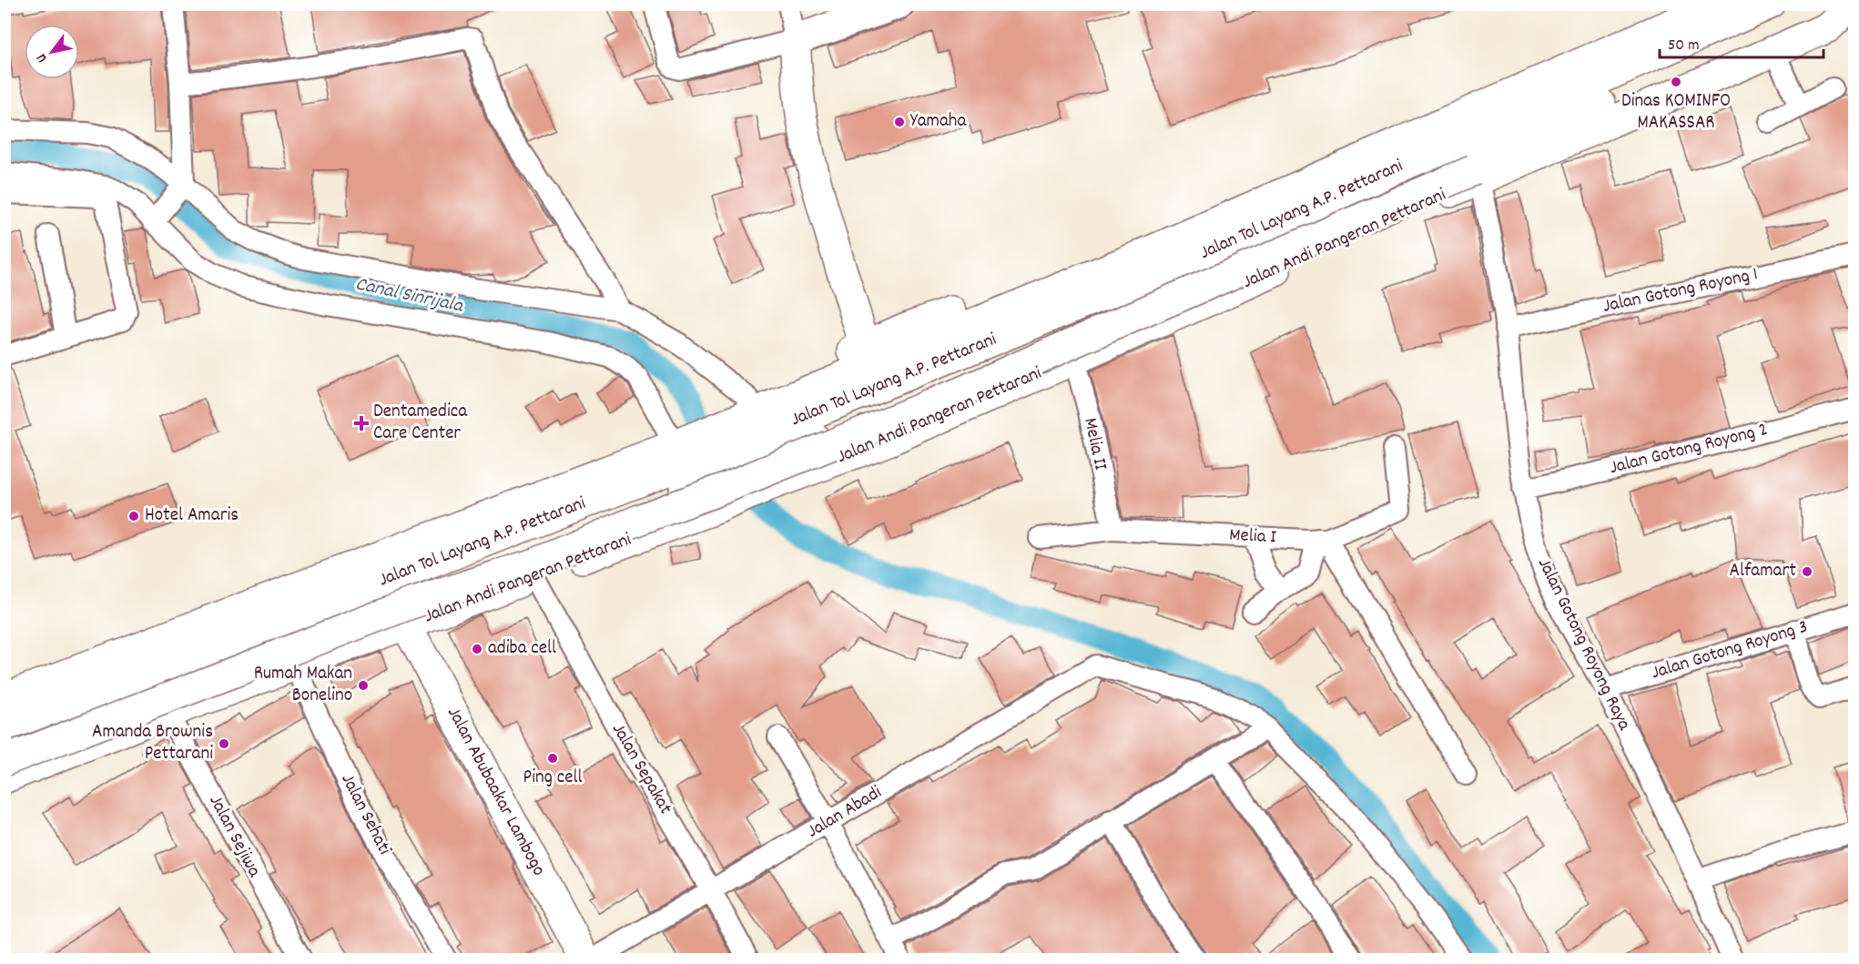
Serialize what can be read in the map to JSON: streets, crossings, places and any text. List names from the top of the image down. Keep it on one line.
{"streets":{"main road":["Jalan Tol Layang A.P. Pettarani","Jalan Andi Pangeran Pettarani","Jalan Abubaakar Lambogo"],"street":["Jalan Gotong Royong 1","Melia II","Jalan Gotong Royong 2","Melia I","Jalan Gotong Royong Raya","Jalan Gotong Royong 3","Jalan Sepakat","Jalan Abadi","Jalan Sehati","Jalan Sejiwa"]},"crossings":[["Jalan Andi Pangeran Pettarani","Melia II"],["Jalan Andi Pangeran Pettarani","Jalan Gotong Royong Raya"],["Jalan Andi Pangeran Pettarani","Jalan Sepakat"],["Jalan Andi Pangeran Pettarani","Jalan Abubaakar Lambogo"],["Jalan Andi Pangeran Pettarani","Jalan Sehati"],["Jalan Andi Pangeran Pettarani","Jalan Sejiwa"],["Jalan Gotong Royong 1","Jalan Gotong Royong Raya"],["Melia II","Melia I"],["Jalan Gotong Royong 2","Jalan Gotong Royong Raya"],["Jalan Gotong Royong Raya","Jalan Gotong Royong 3"],["Jalan Sepakat","Jalan Abadi"]],"water":["Canal Sinrijala"],"places":{"other":["Dinas KOMINFO MAKASSAR","Yamaha","Hotel Amaris","Alfamart","adiba cell","Rumah Makan Bonelino","Amanda Brownis Pettarani","Ping cell"],"health":["Dentamedica Care Center"]},"scale_bar":"50 m","north":"bottom left"}
